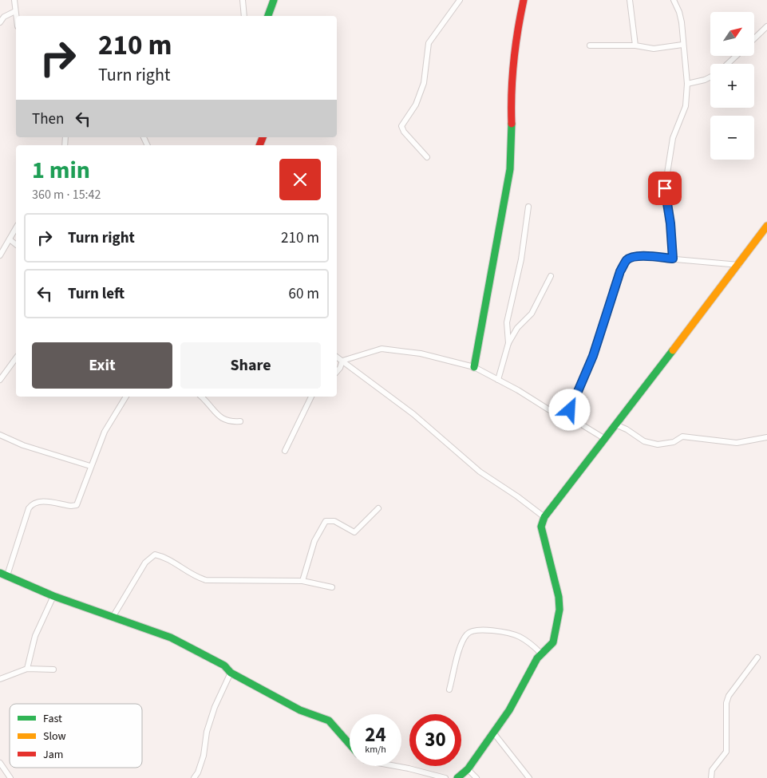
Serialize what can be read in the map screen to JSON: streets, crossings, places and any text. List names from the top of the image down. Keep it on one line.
{"legend":["Fast","Slow","Jam"],"north":"top right","page":{"map_buttons":["+","−"],"turn":["210 m","Turn right"],"then":"Then","heading":["1 min","360 m · 15:42"],"list":[{"name":"Turn right","value":"210 m"},{"name":"Turn left","value":"60 m"}],"buttons":["Exit","Share"],"speed":"24 km/h","limit":"30"}}
